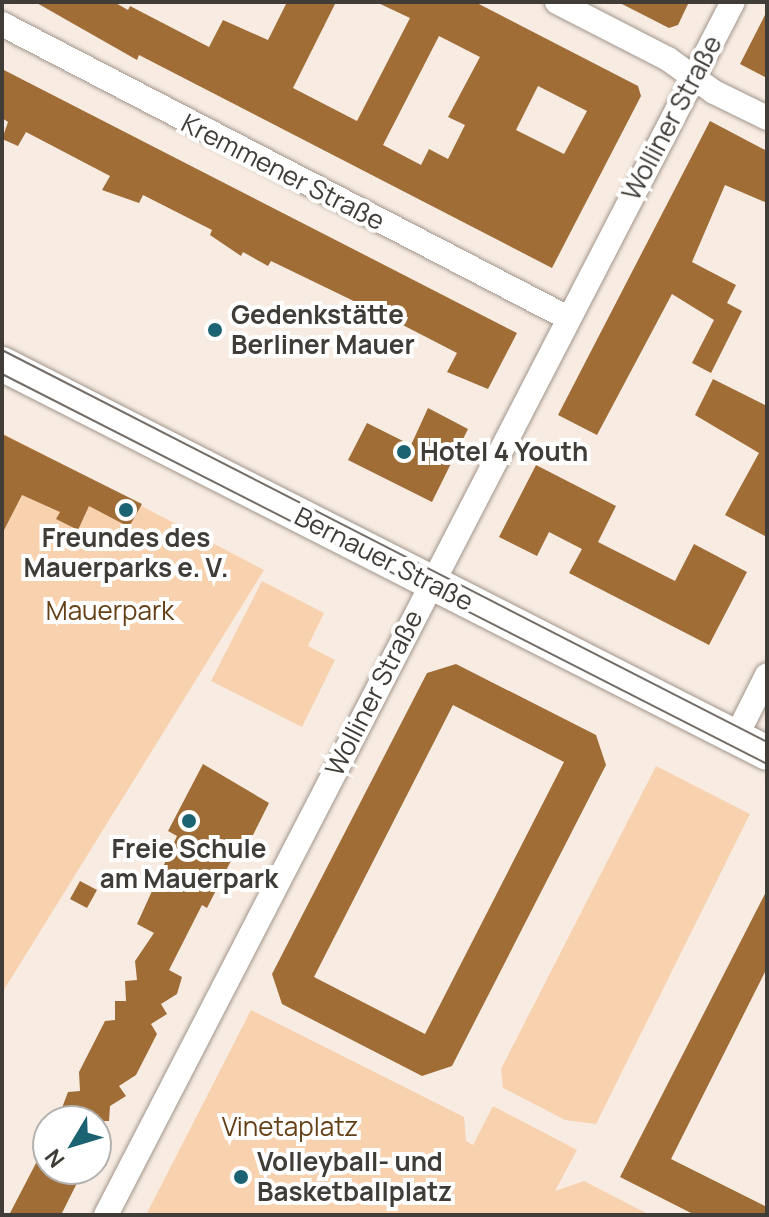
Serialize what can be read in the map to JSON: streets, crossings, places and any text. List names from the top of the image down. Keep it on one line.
{"streets":{"main road":["Bernauer Straße"],"street":["Wolliner Straße","Kremmener Straße"]},"crossings":[["Wolliner Straße","Kremmener Straße"],["Wolliner Straße","Bernauer Straße"]],"parks":["Mauerpark","Vinetaplatz"],"places":["Gedenkstätte Berliner Mauer","Hotel 4 Youth","Freundes des Mauerparks e. V.","Freie Schule am Mauerpark","Volleyball- und Basketballplatz"],"north":"bottom left"}
